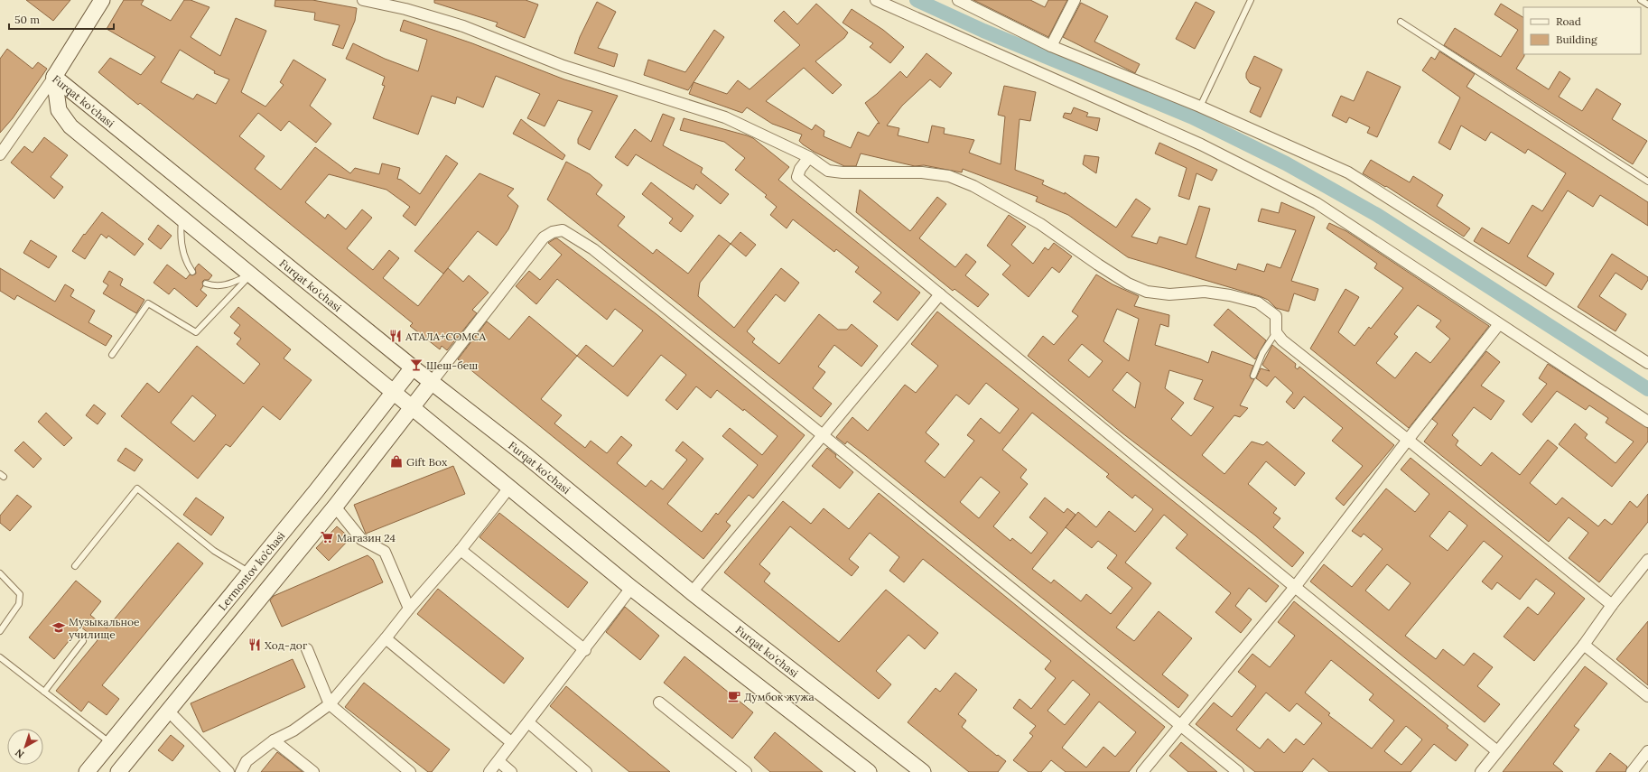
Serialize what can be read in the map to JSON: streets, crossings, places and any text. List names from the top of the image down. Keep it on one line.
{"streets":{"main road":["Furqat ko'chasi","Lermontov ko’chasi"]},"crossings":[["Furqat ko'chasi","Lermontov ko’chasi"]],"places":{"restaurant":["АТАЛА+СОМСА","Ход-дог"],"bar":["Шеш-беш"],"shop":["Gift Box"],"supermarket":["Магазин 24"],"school or university":["Музыкальное училище"],"cafe":["Думбок жужа"]},"legend":["Road","Building"],"scale_bar":"50 m","north":"bottom left"}
